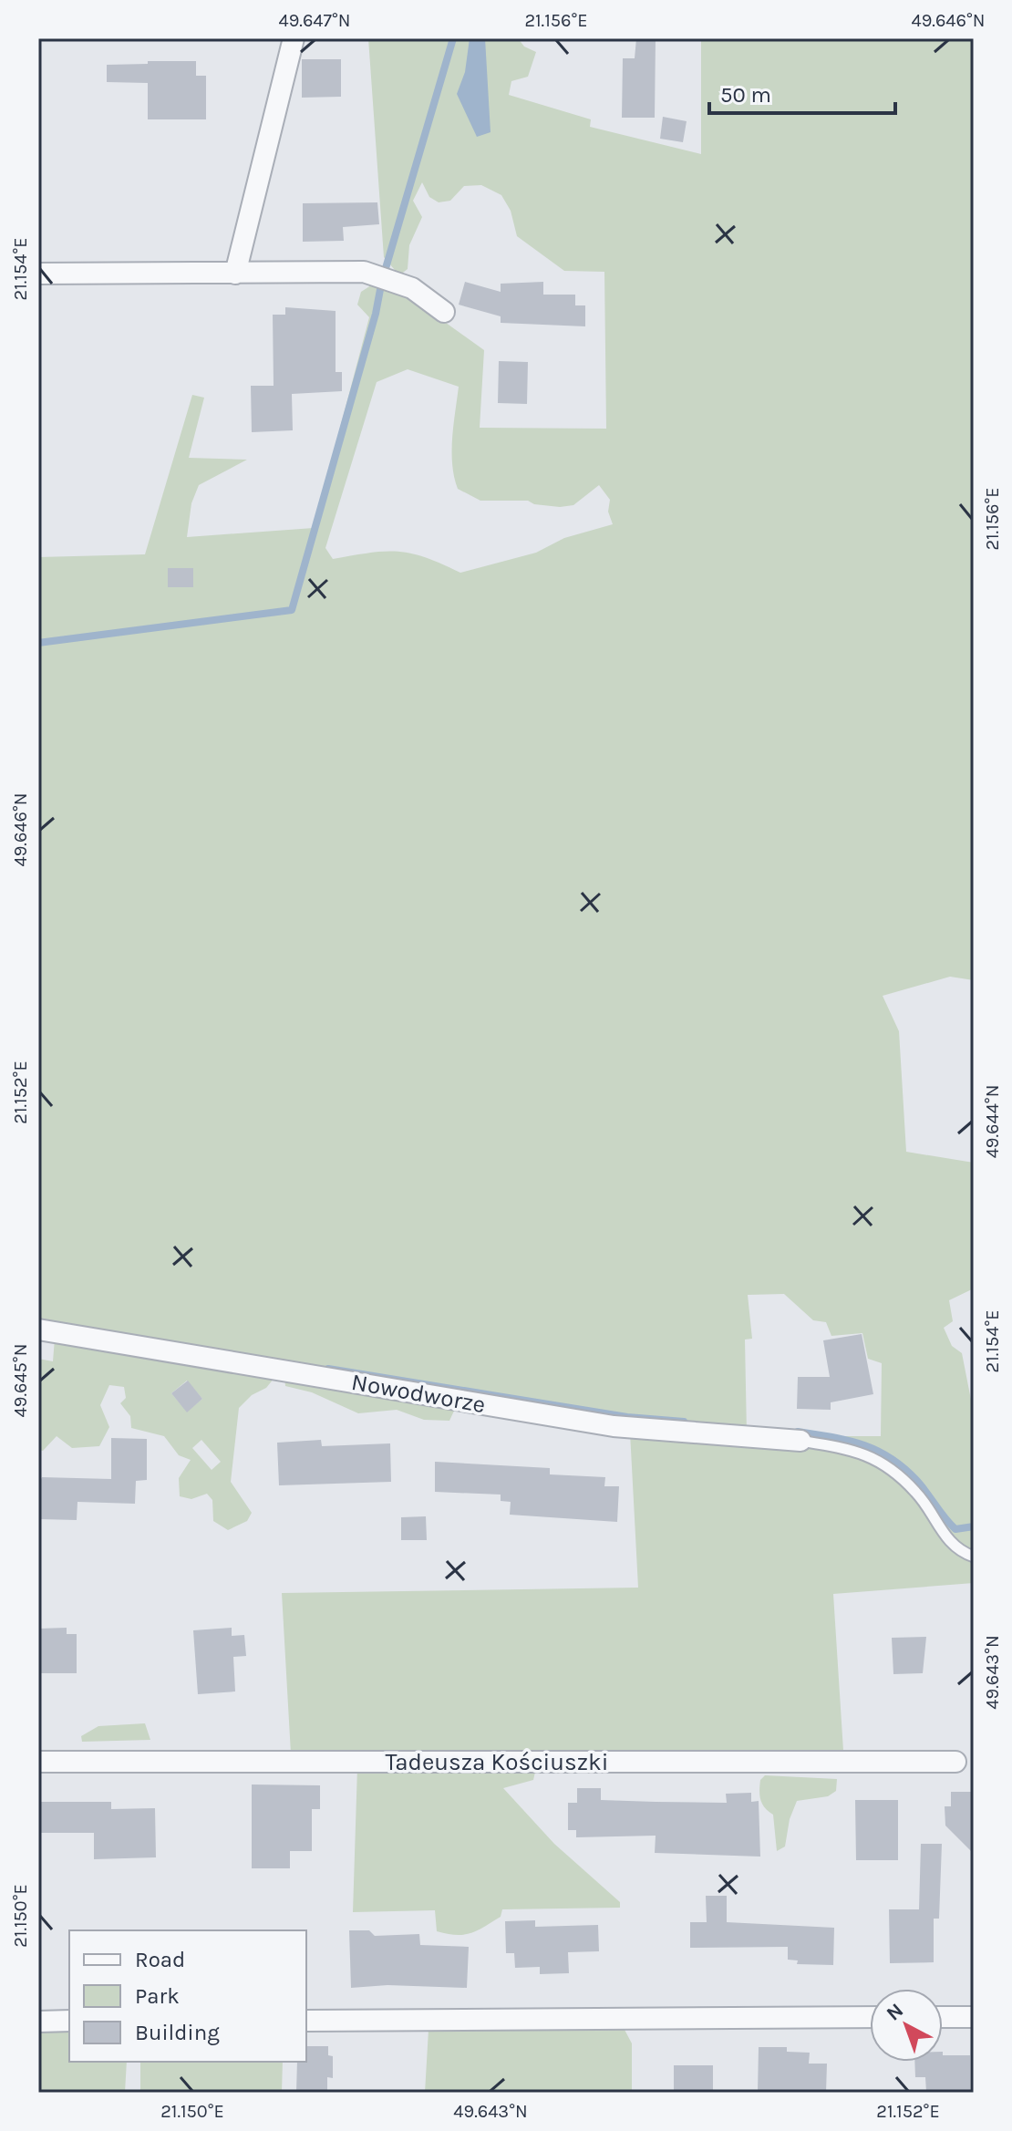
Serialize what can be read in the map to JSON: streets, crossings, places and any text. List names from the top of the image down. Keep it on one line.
{"streets":{"street":["Nowodworze","Tadeusza Kościuszki"]},"legend":["Road","Park","Building"],"scale_bar":"50 m","north":"top left","coordinates":["49.647°N","21.156°E","49.646°N","21.154°E","21.152°E","49.644°N","49.645°N","49.643°N","21.150°E"]}
